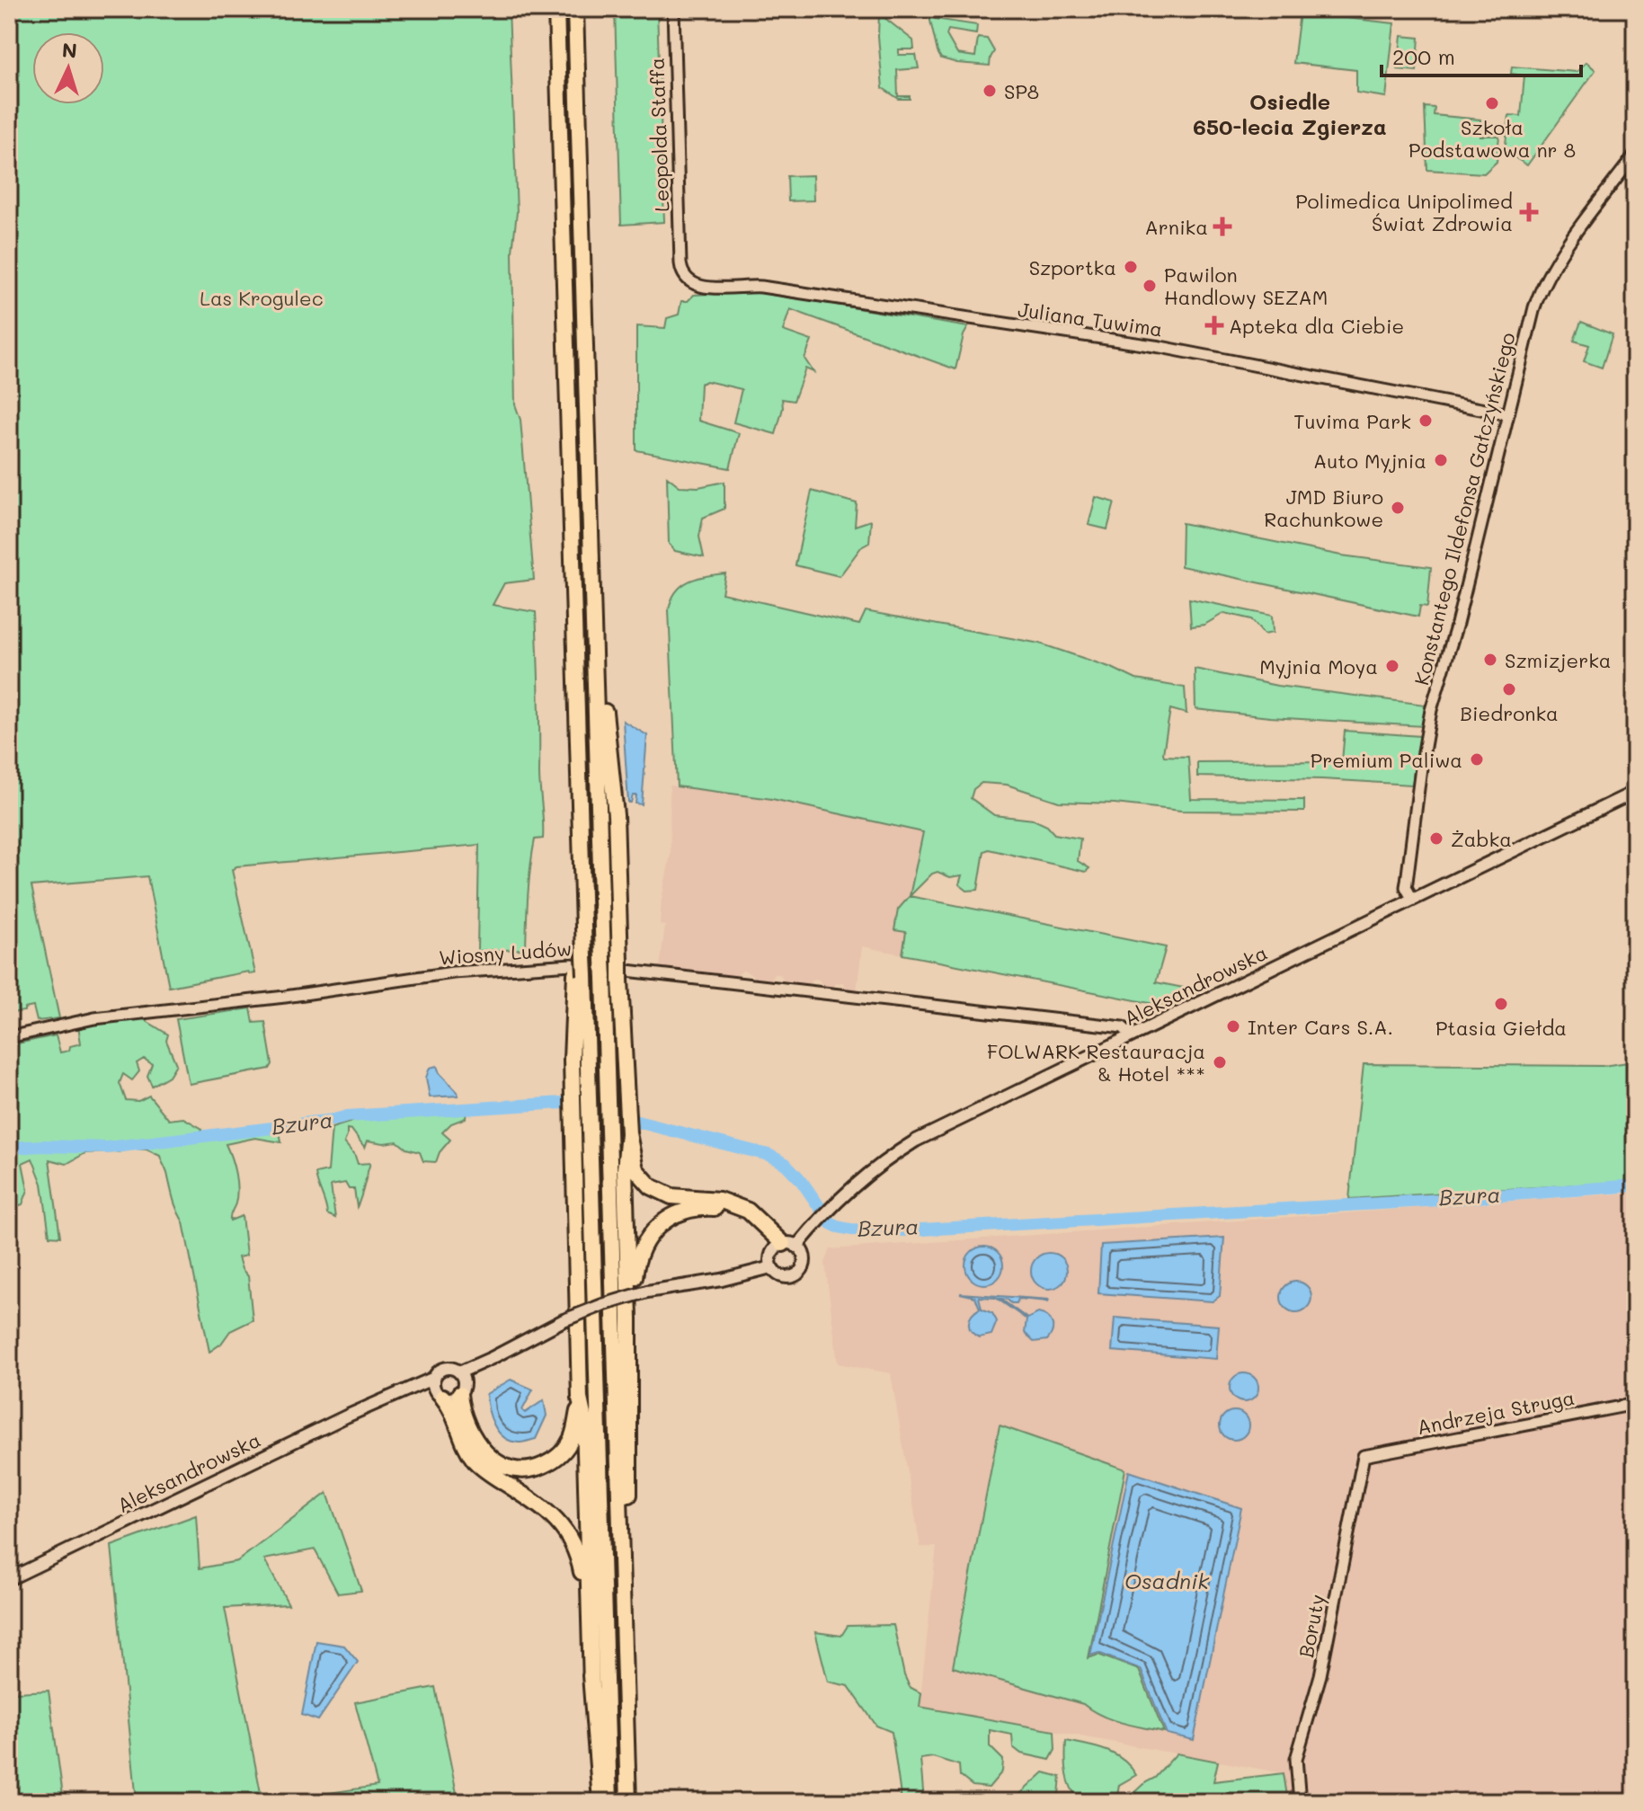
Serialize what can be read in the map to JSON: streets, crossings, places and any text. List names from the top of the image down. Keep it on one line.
{"streets":{"main road":["Aleksandrowska"],"street":["Leopolda Staffa","Juliana Tuwima","Konstantego Ildefonsa Gałczyńskiego","Wiosny Ludów","Andrzeja Struga","Boruty"]},"crossings":[["Leopolda Staffa","Juliana Tuwima"],["Juliana Tuwima","Konstantego Ildefonsa Gałczyńskiego"],["Konstantego Ildefonsa Gałczyńskiego","Aleksandrowska"],["Wiosny Ludów","Aleksandrowska"],["Andrzeja Struga","Boruty"]],"districts":["Osiedle 650-lecia Zgierza"],"water":["Bzura","Osadnik"],"parks":["Las Krogulec"],"places":{"other":["SP8","Szkoła Podstawowa nr 8","Szportka","Pawilon Handlowy SEZAM","Tuvima Park","Auto Myjnia","JMD Biuro Rachunkowe","Szmizjerka","Myjnia Moya","Biedronka","Premium Paliwa","Żabka","Ptasia Giełda","Inter Cars S.A.","FOLWARK Restauracja & Hotel ***"],"health":["Polimedica Unipolimed Świat Zdrowia","Arnika","Apteka dla Ciebie"]},"scale_bar":"200 m","north":"top"}
